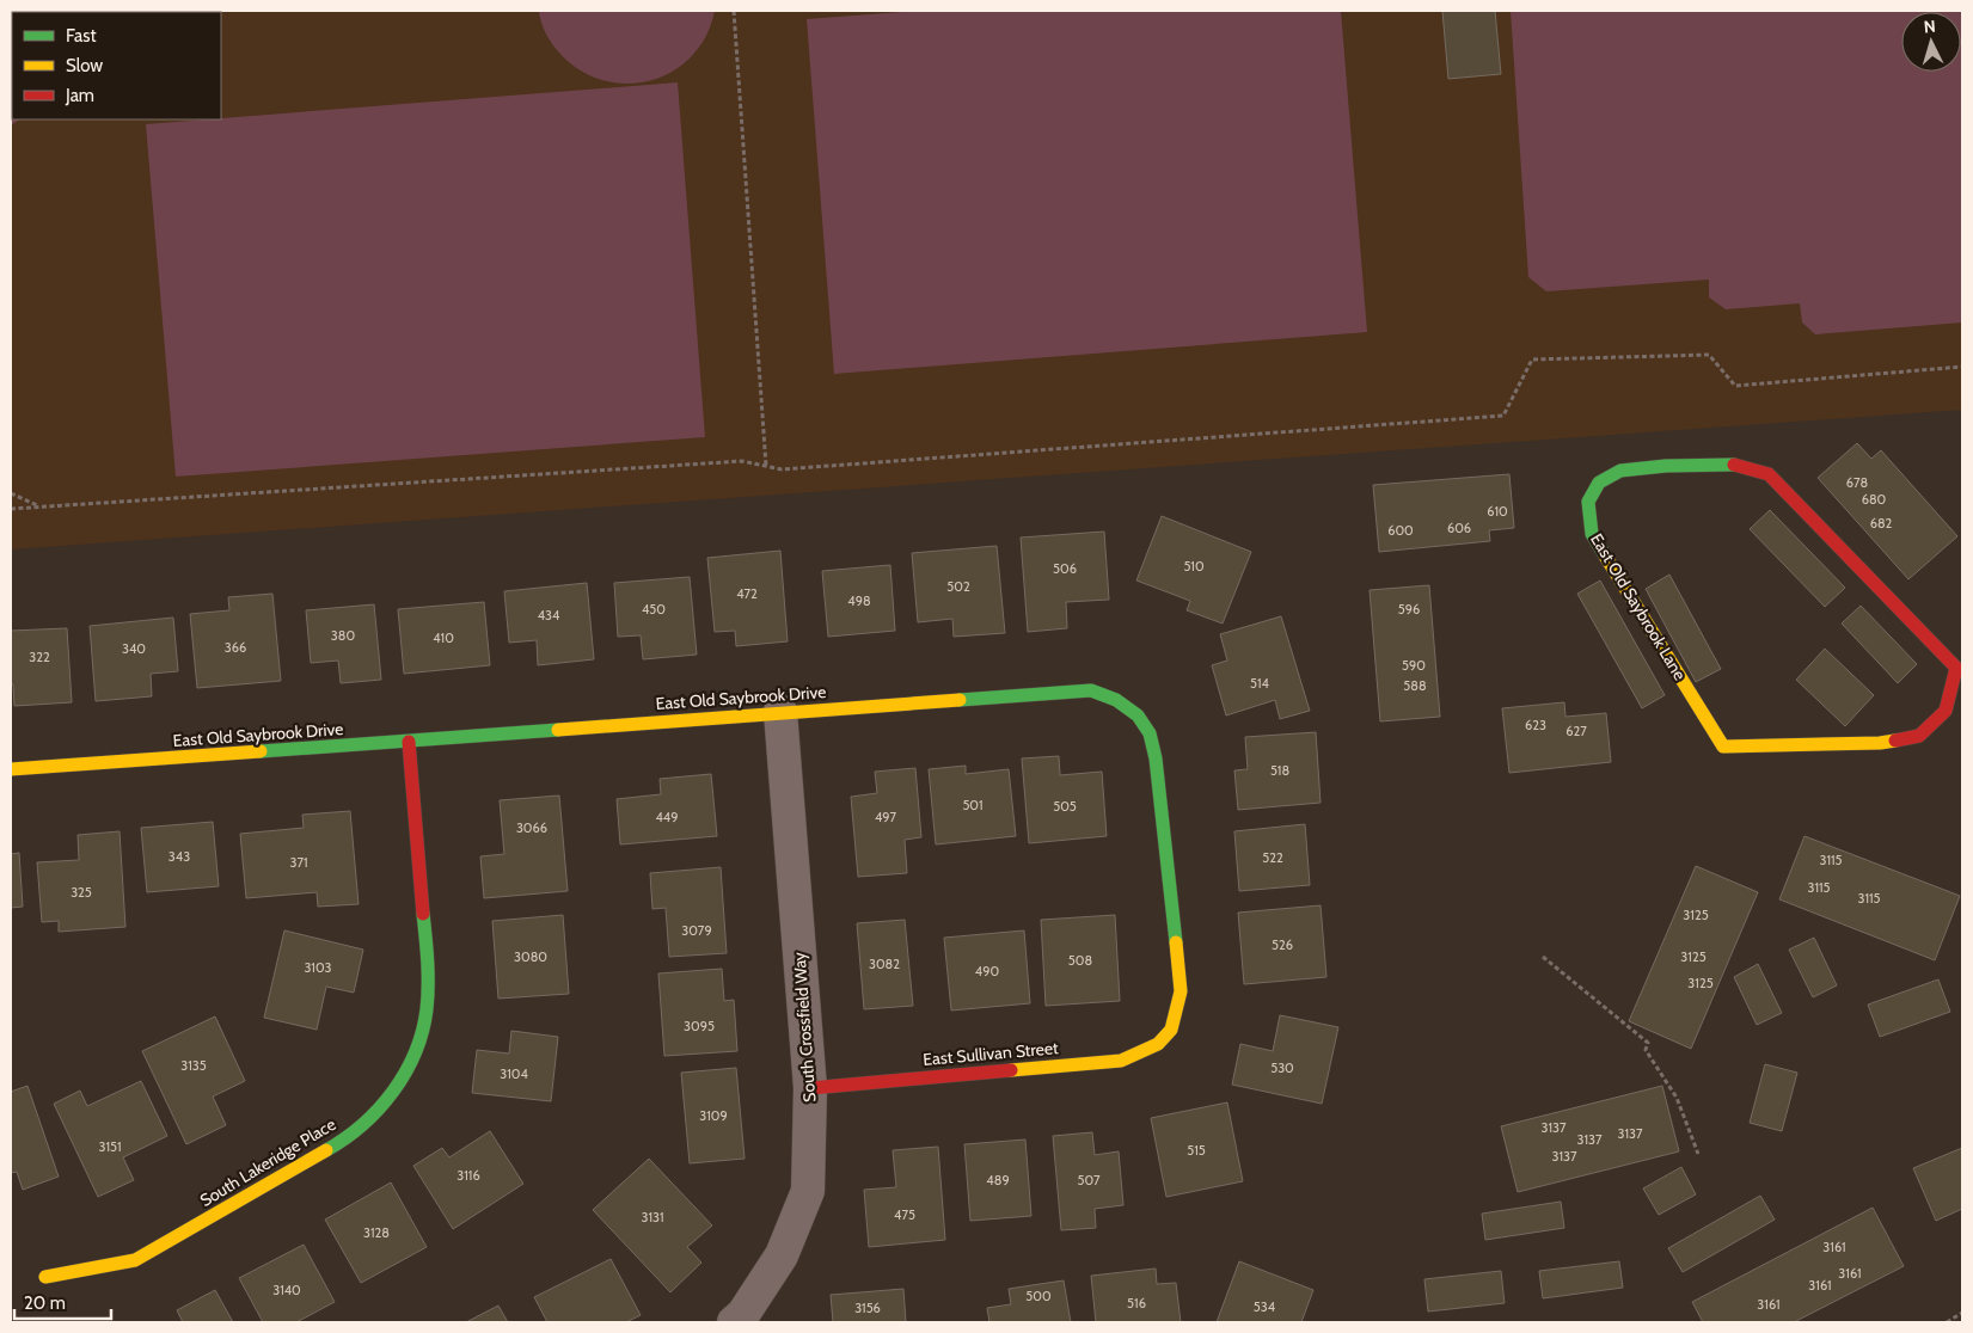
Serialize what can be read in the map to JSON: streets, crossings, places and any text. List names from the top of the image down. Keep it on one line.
{"streets":{"street":["East Old Saybrook Lane","East Old Saybrook Drive","South Crossfield Way","East Sullivan Street","South Lakeridge Place"]},"crossings":[["East Old Saybrook Drive","South Crossfield Way"],["East Old Saybrook Drive","East Sullivan Street"],["East Old Saybrook Drive","South Lakeridge Place"],["South Crossfield Way","East Sullivan Street"]],"house_numbers":["678","680","610","682","606","600","510","506","502","472","498","450","596","434","380","410","366","340","322","590","514","588","623","627","518","501","505","449","497","3066","343","522","3115","371","3115","325","3115","3125","3079","526","3080","3125","508","3082","3103","490","3125","3095","3135","530","3104","3109","3137","3137","3137","3151","515","3137","3116","489","507","475","3131","3128","3161","3161","3161","3140","500","516","3161","534","3156"],"legend":["Fast","Slow","Jam"],"scale_bar":"20 m","north":"top"}
